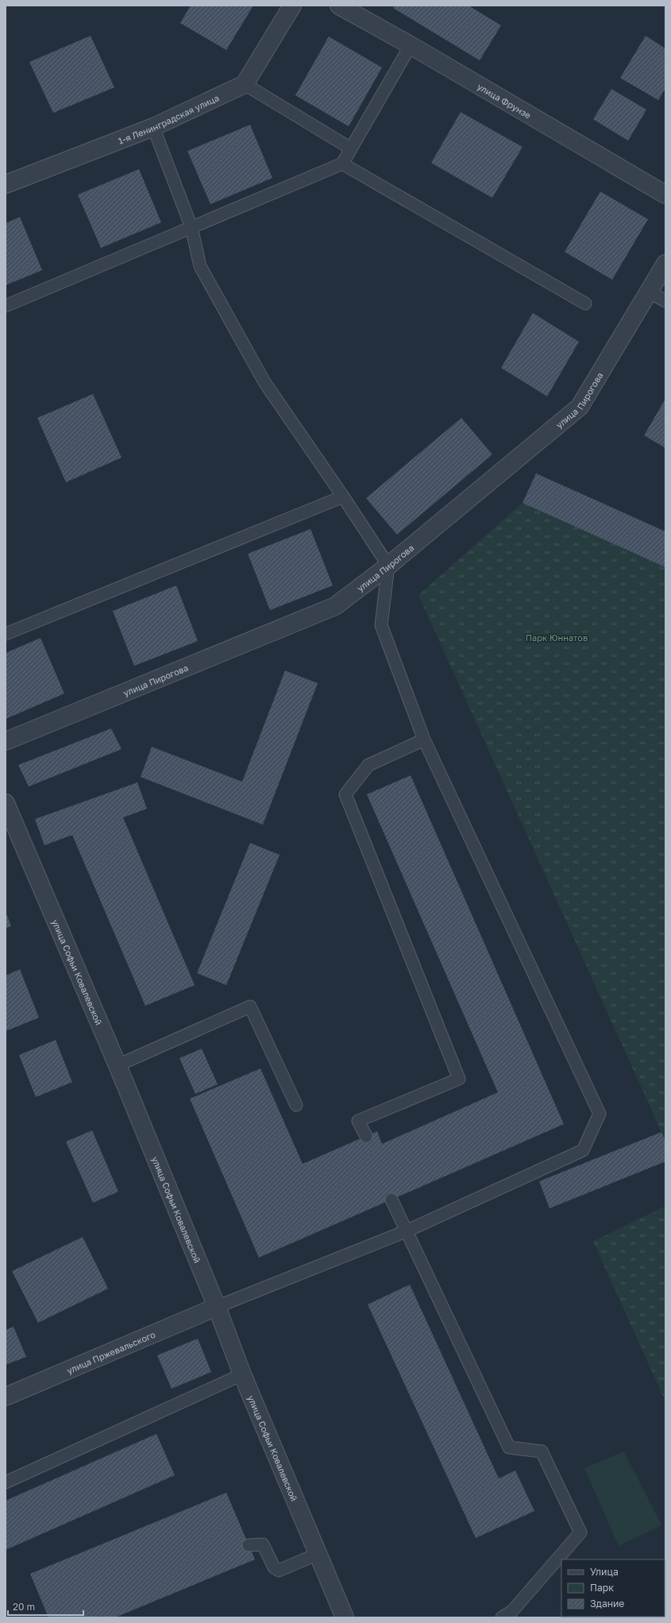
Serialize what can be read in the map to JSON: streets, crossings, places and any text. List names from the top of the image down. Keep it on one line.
{"streets":{"street":["улица Фрунзе","1-я Ленинградская улица","улица Пирогова","улица Софьи Ковалевской","улица Пржевальского"]},"crossings":[["улица Софьи Ковалевской","улица Пржевальского"]],"parks":["Парк Юннатов"],"legend":["Улица","Парк","Здание"],"scale_bar":"20 m"}
